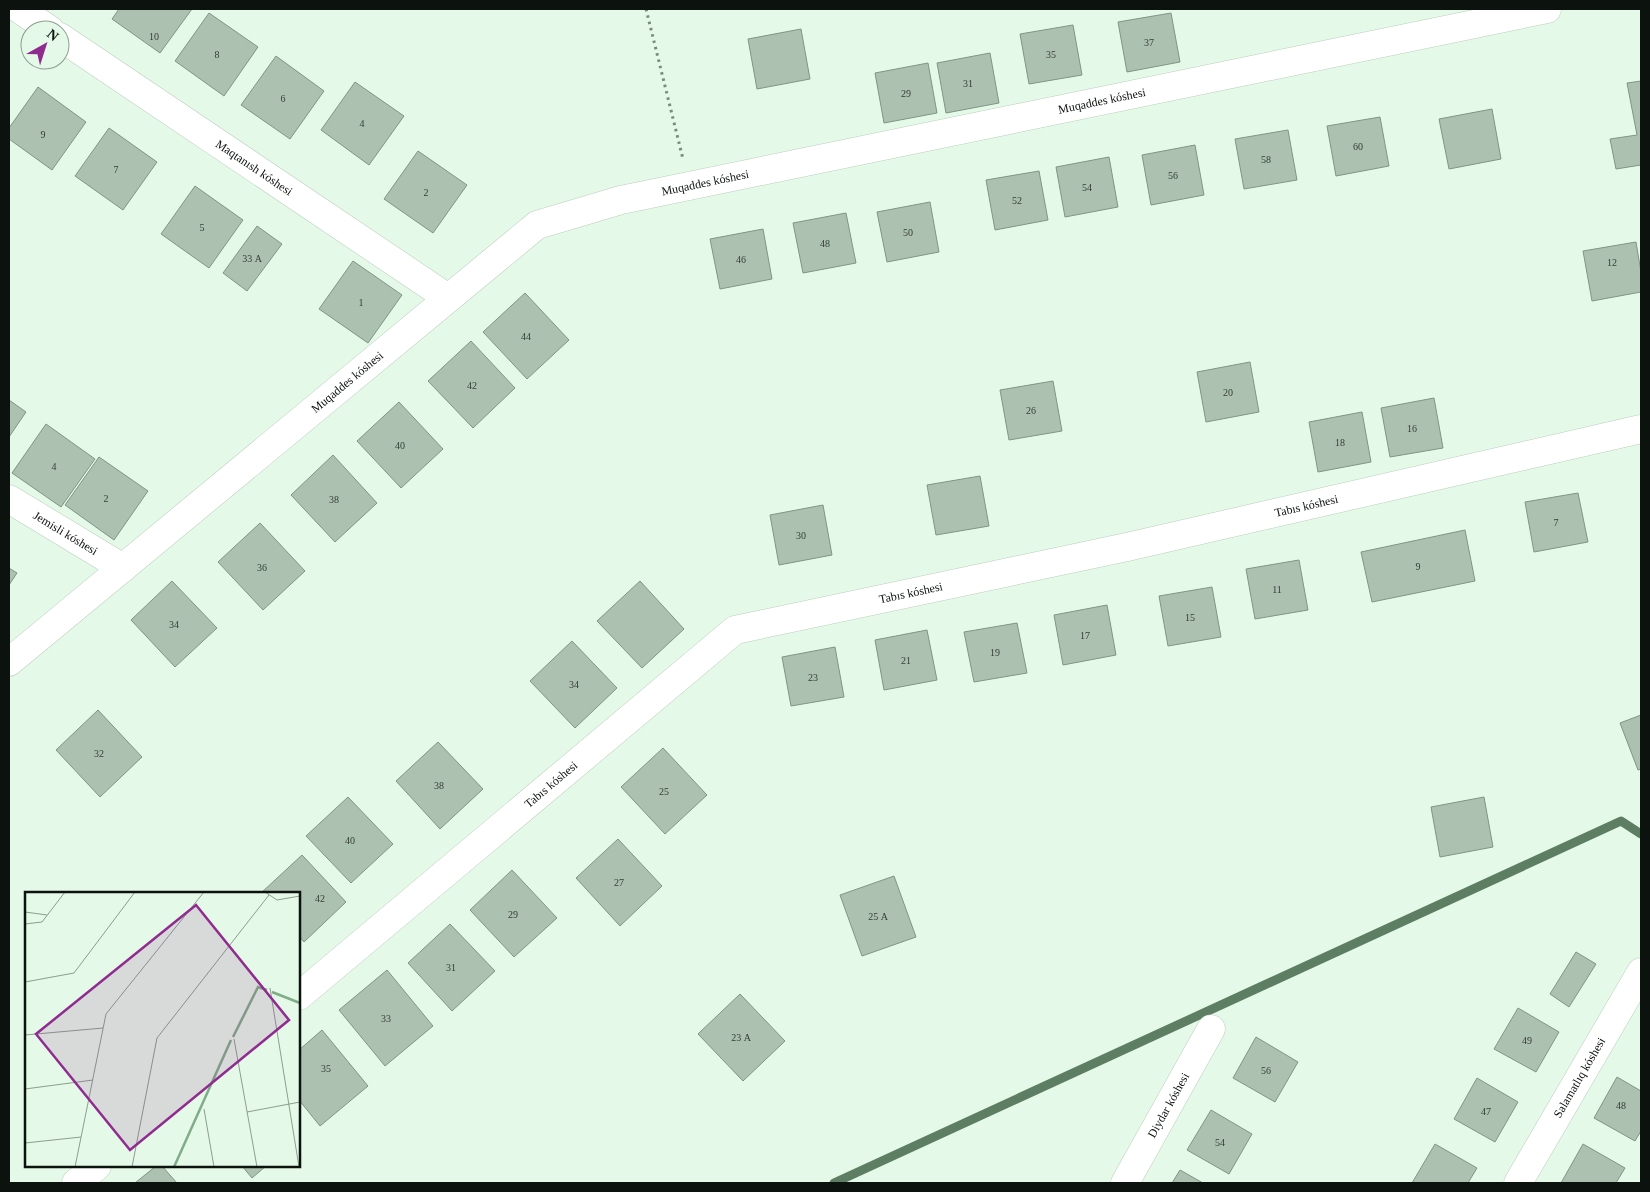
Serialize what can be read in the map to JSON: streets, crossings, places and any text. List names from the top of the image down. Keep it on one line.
{"streets":{"street":["Muqaddes kóshesi","Maqtanısh kóshesi","Tabıs kóshesi","Jemisli kóshesi","Salamatlıq kóshesi","Diydar kóshesi"]},"crossings":[["Muqaddes kóshesi","Maqtanısh kóshesi"],["Muqaddes kóshesi","Jemisli kóshesi"]],"house_numbers":["10","37","8","35","31","29","6","4","9","60","58","7","56","54","2","52","5","50","48","33 А","46","12","1","44","42","20","26","16","18","40","4","2","38","7","30","9","36","11","15","34","17","19","21","23","34","32","38","25","40","27","42","29","25 А","31","33","23 А","49","35","56","48","47","54"],"north":"top right"}
